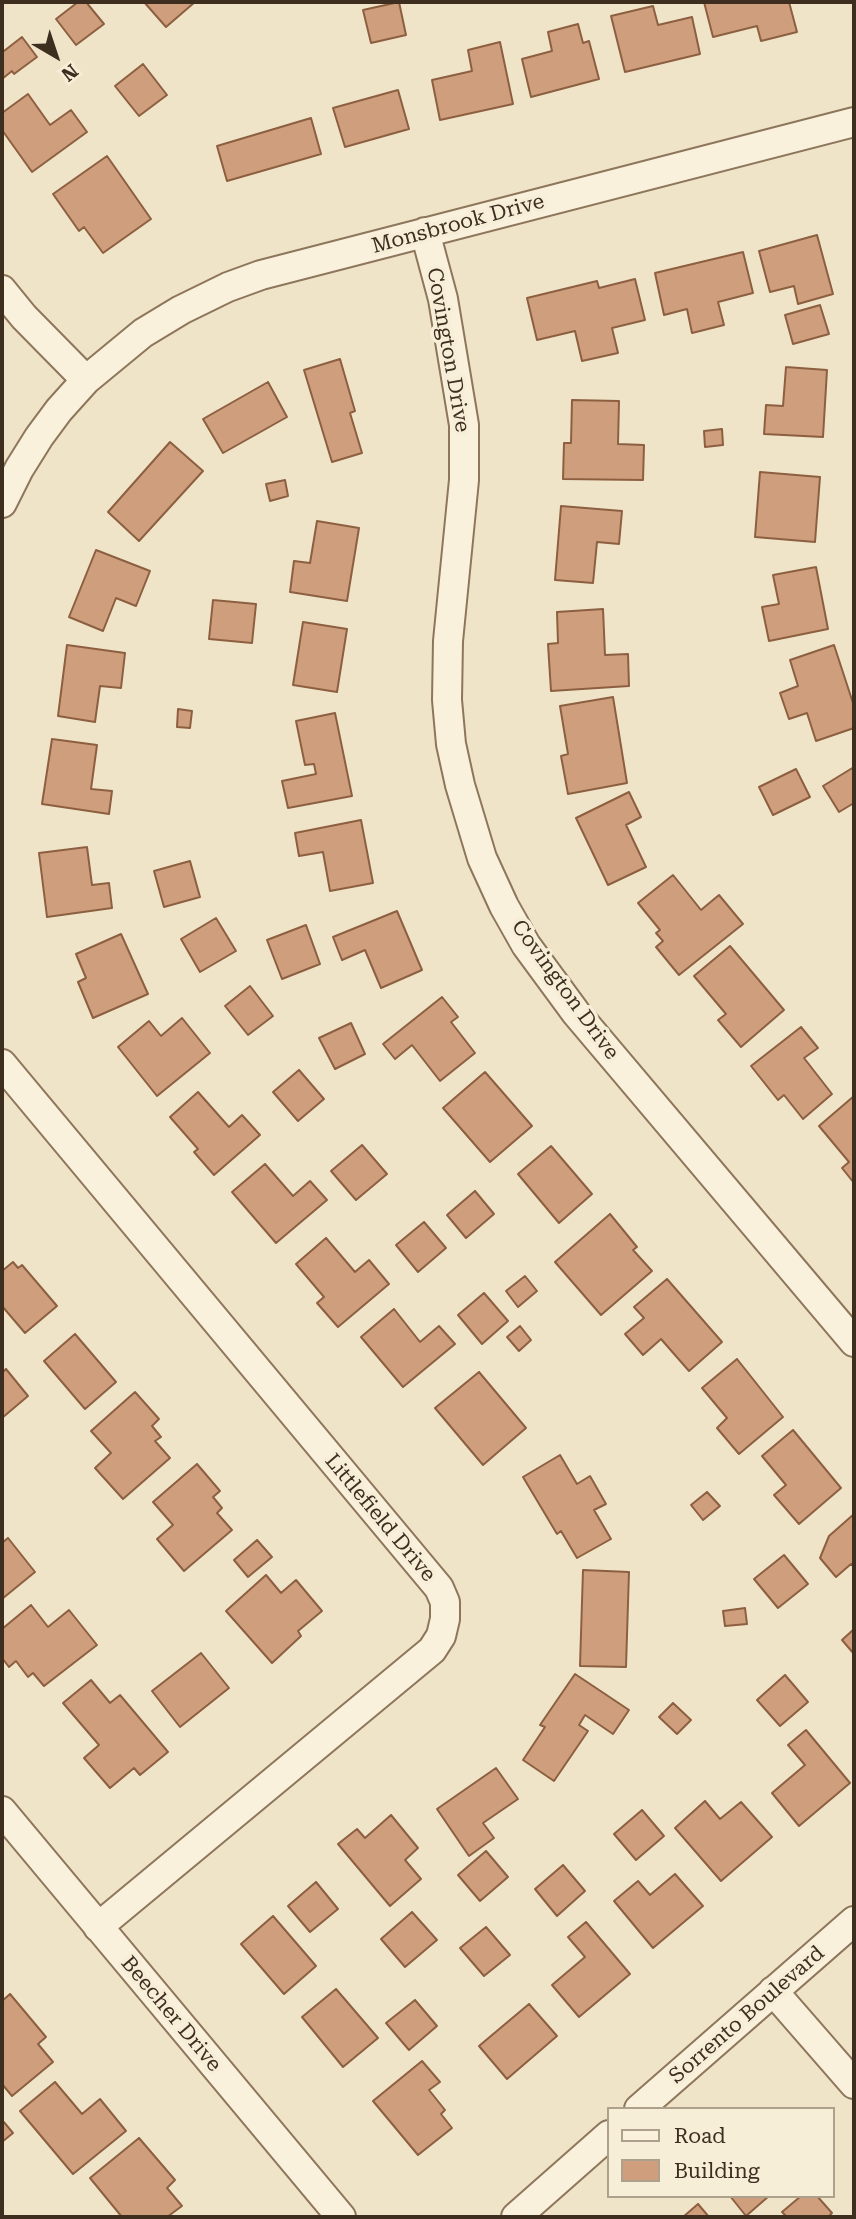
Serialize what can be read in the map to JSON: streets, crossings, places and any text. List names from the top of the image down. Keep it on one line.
{"streets":{"street":["Monsbrook Drive","Covington Drive","Littlefield Drive","Beecher Drive","Sorrento Boulevard"]},"crossings":[["Monsbrook Drive","Covington Drive"],["Littlefield Drive","Beecher Drive"]],"legend":["Road","Building"],"north":"bottom right"}
